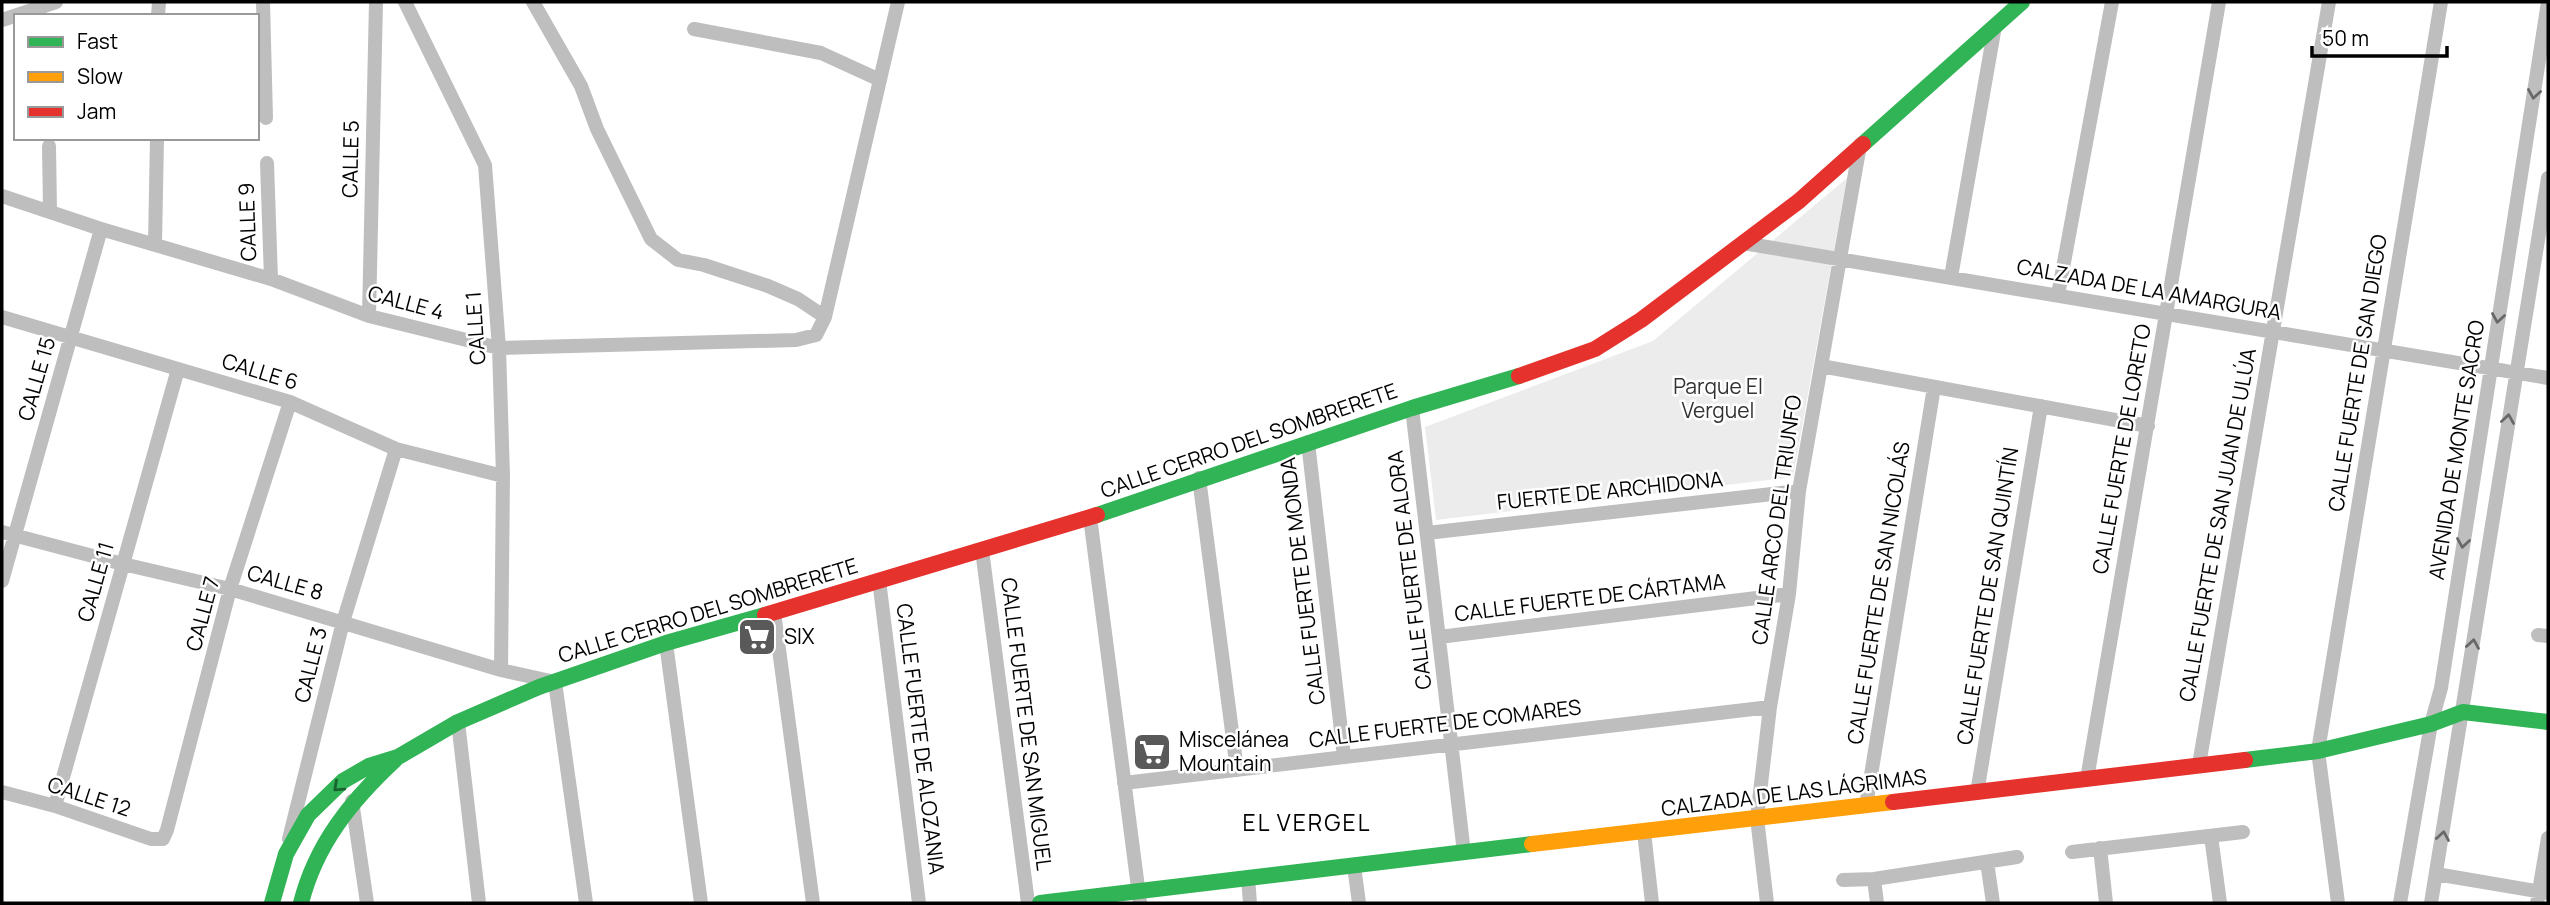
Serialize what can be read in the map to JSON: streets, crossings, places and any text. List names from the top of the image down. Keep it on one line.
{"streets":{"street":["CALLE 5","CALLE 9","CALZADA DE LA AMARGURA","CALLE 4","CALLE 1","CALLE 6","CALLE FUERTE DE SAN DIEGO","CALLE 15","CALLE CERRO DEL SOMBRERETE","CALLE FUERTE DE LORETO","AVENIDA DE MONTE SACRO","FUERTE DE ARCHIDONA","CALLE ARCO DEL TRIUNFO","CALLE FUERTE DE SAN JUAN DE ULÚA","CALLE FUERTE DE ALORA","CALLE FUERTE DE MONDA","CALLE 11","CALLE 8","CALLE FUERTE DE SAN NICOLÁS","CALLE FUERTE DE SAN QUINTÍN","CALLE FUERTE DE CÁRTAMA","CALLE 7","CALLE 3","CALLE FUERTE DE SAN MIGUEL","CALLE FUERTE DE COMARES","CALLE FUERTE DE ALOZANIA","CALZADA DE LAS LÁGRIMAS","CALLE 12"]},"crossings":[["CALLE 5","CALLE 4"],["CALLE 9","CALLE 4"],["CALZADA DE LA AMARGURA","CALLE FUERTE DE SAN DIEGO"],["CALZADA DE LA AMARGURA","CALLE CERRO DEL SOMBRERETE"],["CALZADA DE LA AMARGURA","CALLE FUERTE DE LORETO"],["CALZADA DE LA AMARGURA","AVENIDA DE MONTE SACRO"],["CALZADA DE LA AMARGURA","CALLE ARCO DEL TRIUNFO"],["CALZADA DE LA AMARGURA","CALLE FUERTE DE SAN JUAN DE ULÚA"],["CALLE 4","CALLE 1"],["CALLE 4","CALLE 15"],["CALLE 1","CALLE 6"],["CALLE 1","CALLE 8"],["CALLE 6","CALLE 15"],["CALLE 6","CALLE 11"],["CALLE 6","CALLE 7"],["CALLE 6","CALLE 3"],["CALLE FUERTE DE SAN DIEGO","CALZADA DE LAS LÁGRIMAS"],["CALLE 15","CALLE 8"],["CALLE CERRO DEL SOMBRERETE","CALLE ARCO DEL TRIUNFO"],["CALLE CERRO DEL SOMBRERETE","CALLE FUERTE DE ALORA"],["CALLE CERRO DEL SOMBRERETE","CALLE FUERTE DE MONDA"],["CALLE CERRO DEL SOMBRERETE","CALLE 8"],["CALLE CERRO DEL SOMBRERETE","CALLE 3"],["CALLE CERRO DEL SOMBRERETE","CALLE FUERTE DE SAN MIGUEL"],["CALLE CERRO DEL SOMBRERETE","CALLE FUERTE DE ALOZANIA"],["CALLE FUERTE DE LORETO","CALZADA DE LAS LÁGRIMAS"],["AVENIDA DE MONTE SACRO","CALZADA DE LAS LÁGRIMAS"],["FUERTE DE ARCHIDONA","CALLE ARCO DEL TRIUNFO"],["FUERTE DE ARCHIDONA","CALLE FUERTE DE ALORA"],["CALLE ARCO DEL TRIUNFO","CALLE FUERTE DE CÁRTAMA"],["CALLE ARCO DEL TRIUNFO","CALLE FUERTE DE COMARES"],["CALLE ARCO DEL TRIUNFO","CALZADA DE LAS LÁGRIMAS"],["CALLE FUERTE DE SAN JUAN DE ULÚA","CALZADA DE LAS LÁGRIMAS"],["CALLE FUERTE DE ALORA","CALLE FUERTE DE CÁRTAMA"],["CALLE FUERTE DE ALORA","CALLE FUERTE DE COMARES"],["CALLE FUERTE DE ALORA","CALZADA DE LAS LÁGRIMAS"],["CALLE FUERTE DE MONDA","CALLE FUERTE DE COMARES"],["CALLE 11","CALLE 8"],["CALLE 11","CALLE 12"],["CALLE 8","CALLE 7"],["CALLE 8","CALLE 3"],["CALLE FUERTE DE SAN NICOLÁS","CALZADA DE LAS LÁGRIMAS"],["CALLE FUERTE DE SAN QUINTÍN","CALZADA DE LAS LÁGRIMAS"],["CALLE 7","CALLE 12"]],"districts":["EL VERGEL"],"parks":["Parque El Verguel"],"places":{"supermarket":["SIX","Miscelánea Mountain"]},"legend":["Fast","Slow","Jam"],"scale_bar":"50 m"}
